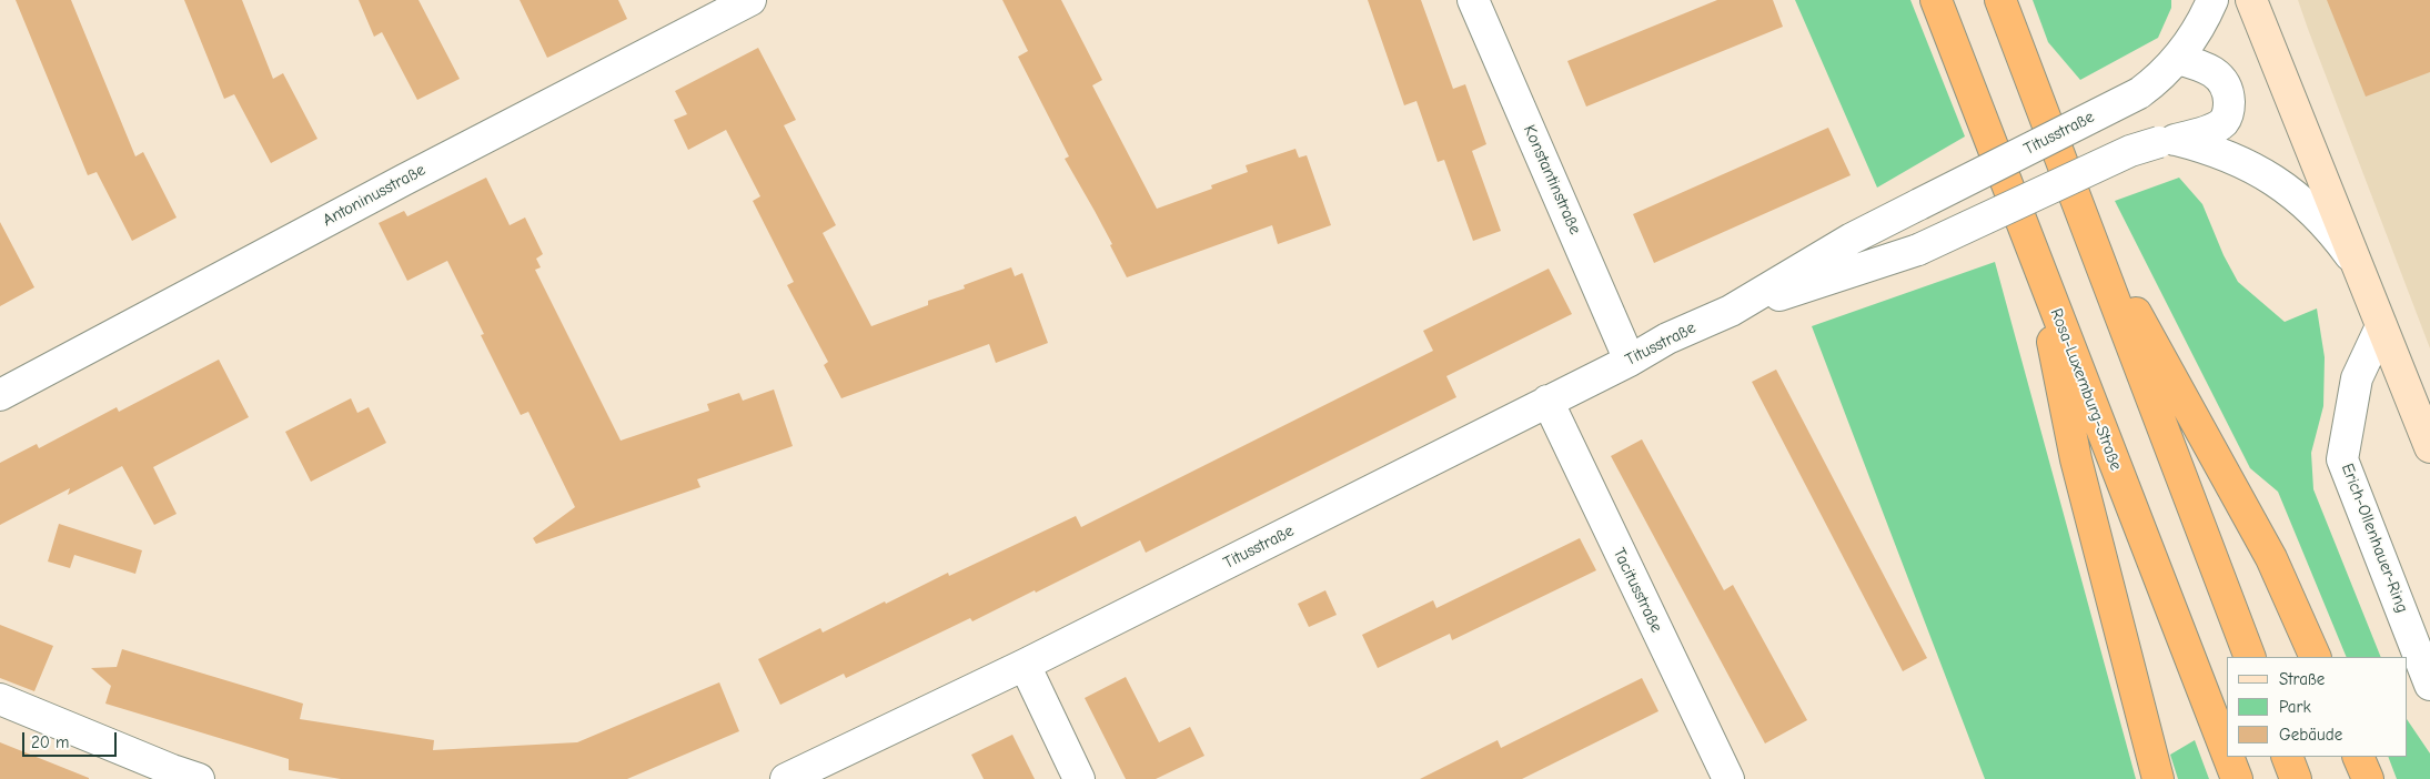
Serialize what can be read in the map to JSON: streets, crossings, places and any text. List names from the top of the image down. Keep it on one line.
{"streets":{"highway":["Rosa-Luxemburg-Straße"],"street":["Titusstraße","Konstantinstraße","Antoninusstraße","Erich-Ollenhauer-Ring","Tacitusstraße"]},"crossings":[["Titusstraße","Konstantinstraße"],["Titusstraße","Tacitusstraße"]],"legend":["Straße","Park","Gebäude"],"scale_bar":"20 m"}
